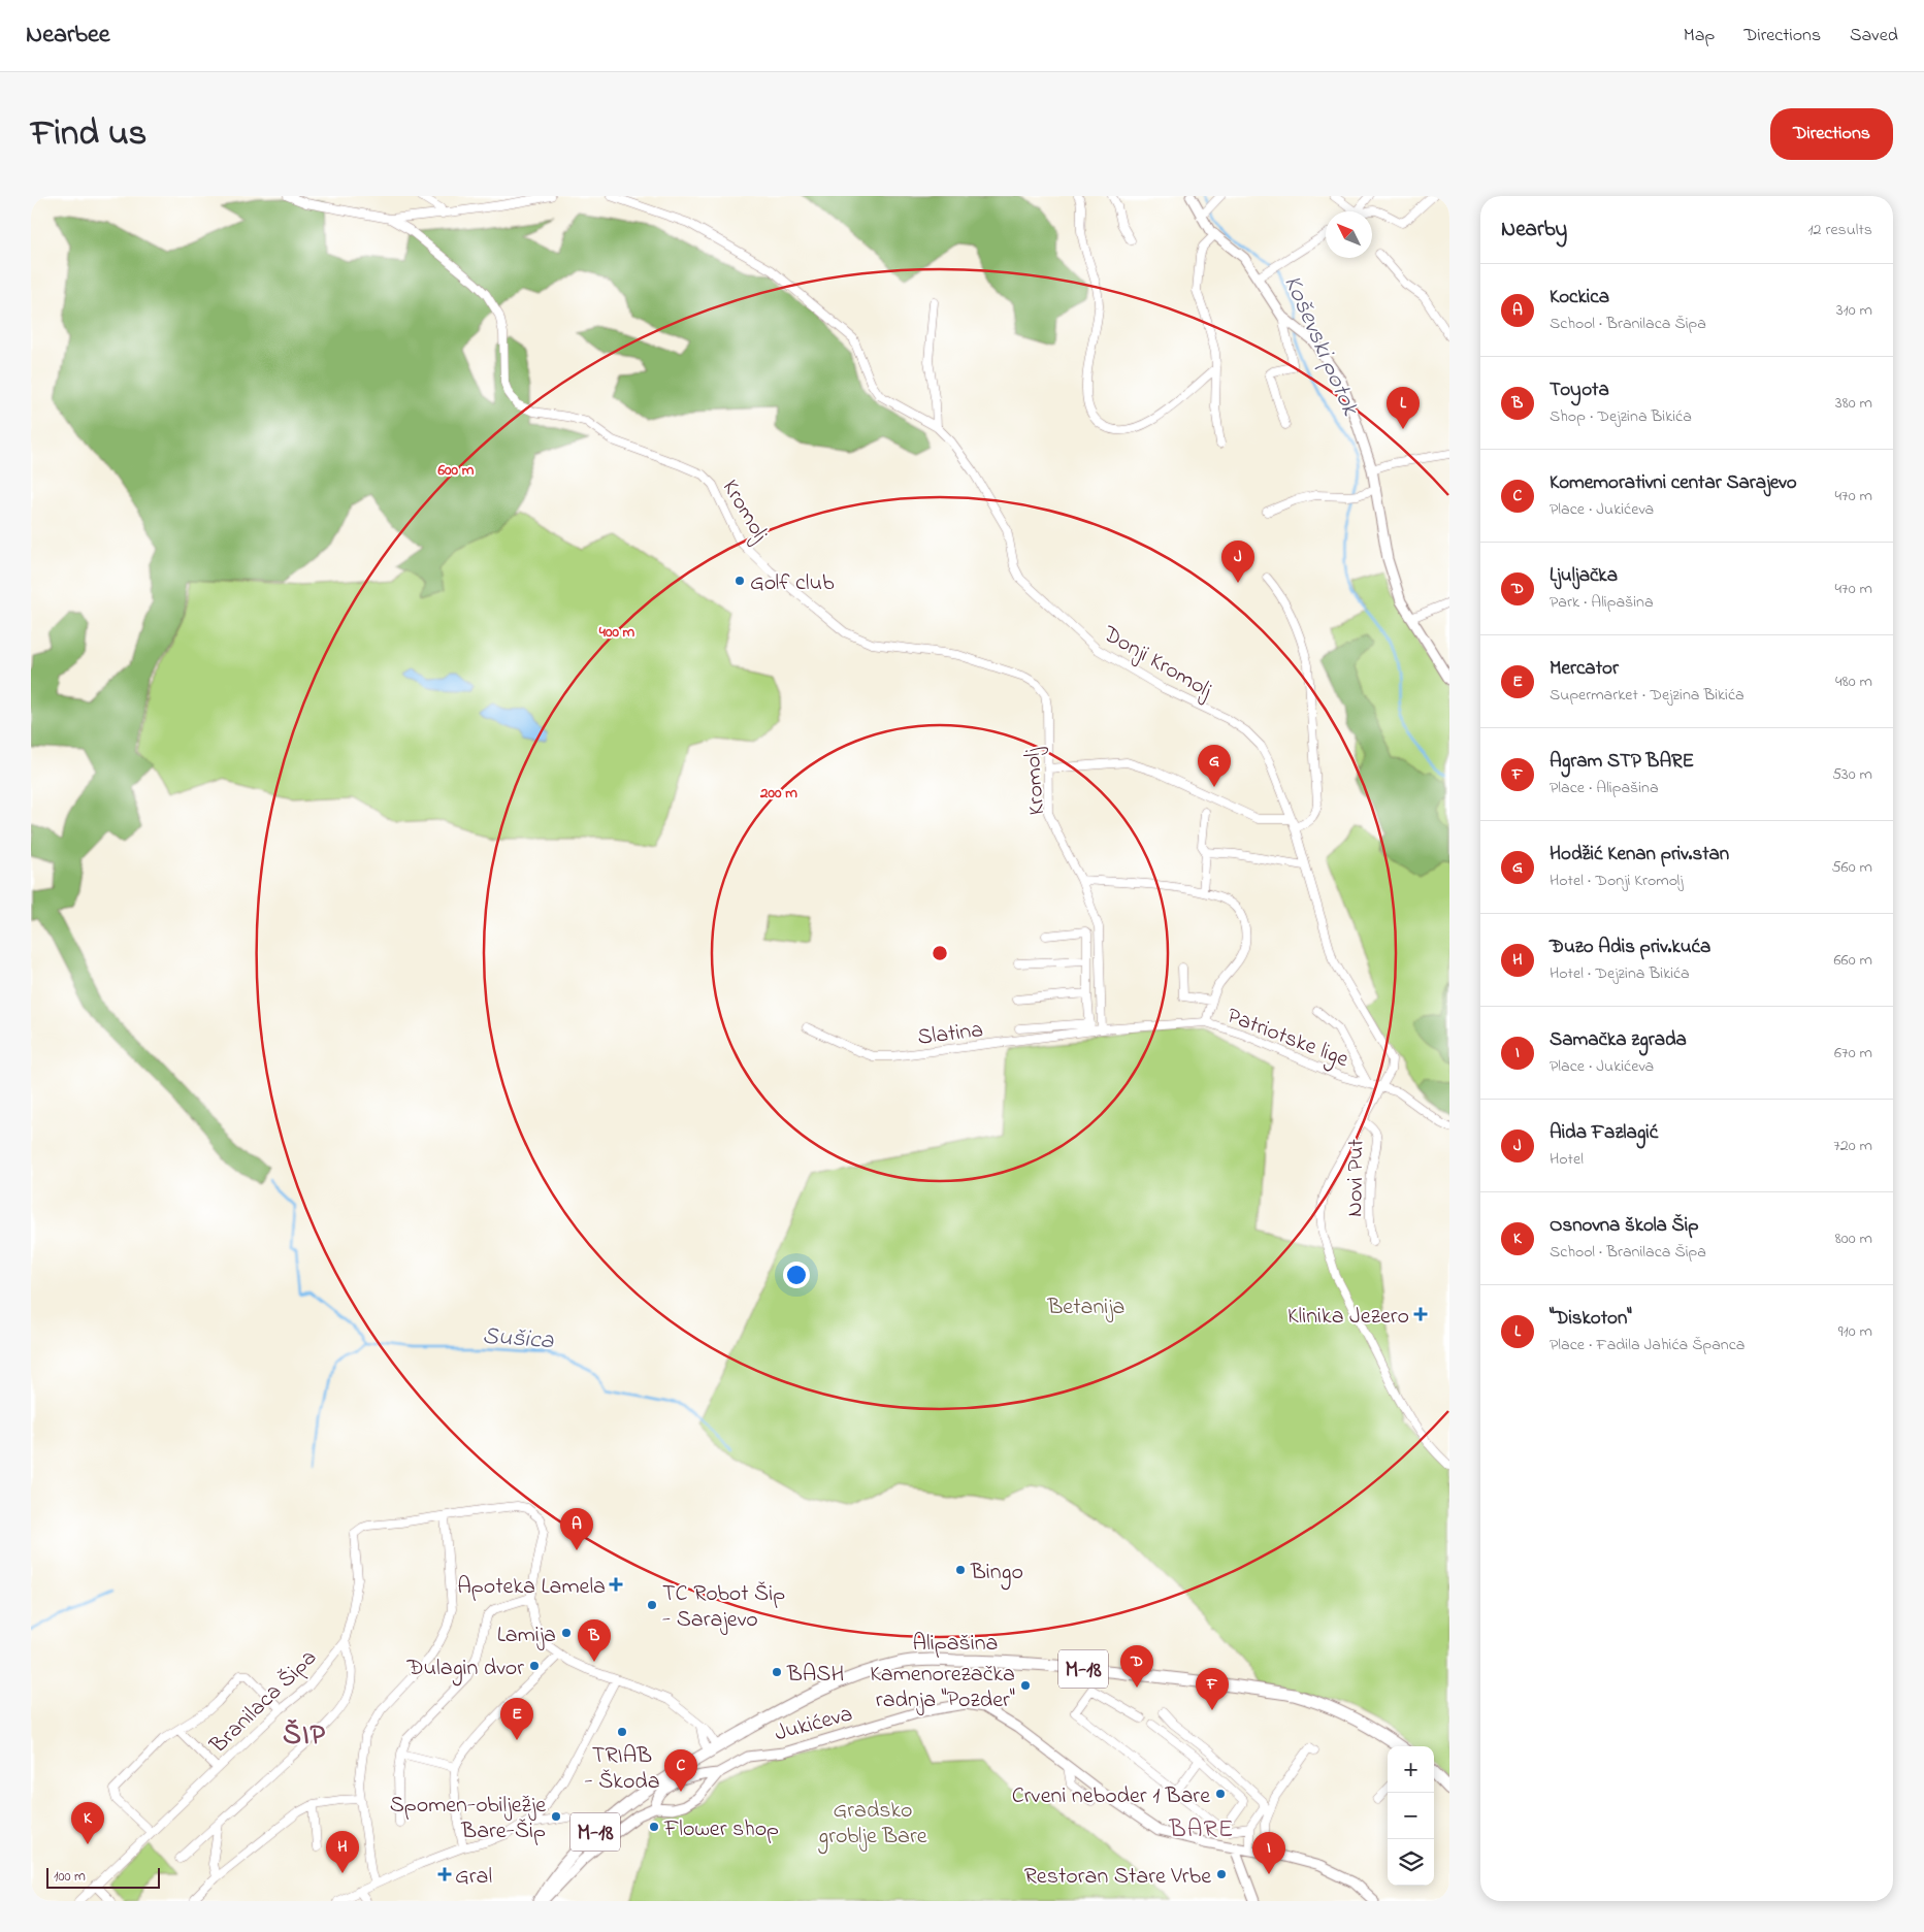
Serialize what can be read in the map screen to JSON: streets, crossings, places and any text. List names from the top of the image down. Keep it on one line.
{"streets":{"main road":["Alipašina","M-18"],"street":["Kromolj","Donji Kromolj","Slatina","Patriotske lige","Novi Put","Branilaca Šipa","Jukićeva"]},"crossings":[["Kromolj","Slatina"],["Kromolj","Patriotske lige"],["Donji Kromolj","Patriotske lige"],["Donji Kromolj","Novi Put"],["Slatina","Patriotske lige"],["Alipašina","Branilaca Šipa"]],"districts":["ŠIP","BARE"],"water":["Koševski potok","Sušica"],"parks":["Betanija","Gradsko groblje Bare"],"places":{"other":["Golf club","Bingo","TC Robot Šip - Sarajevo","Lamija","Đulagin dvor","BASH","Kamenorezačka radnja \"Pozder\"","TRIAB - Škoda","Crveni neboder 1 Bare","Spomen-obilježje Bare-Šip","Flower shop","Restoran Stare Vrbe"],"health":["Klinika Jezero","Apoteka Lamela","Gral"]},"scale_bar":"100 m","north":"top left","page":{"header":"Nearbee","nav":["Map","Directions","Saved"],"title":"Find us","buttons":"Directions","heading":["Nearby","12 results"],"list":[{"mark":"A","name":"Kockica","note":"School · Branilaca Šipa","value":"310 m"},{"mark":"B","name":"Toyota","note":"Shop · Dejzina Bikića","value":"380 m"},{"mark":"C","name":"Komemorativni centar Sarajevo","note":"Place · Jukićeva","value":"470 m"},{"mark":"D","name":"Ljuljačka","note":"Park · Alipašina","value":"470 m"},{"mark":"E","name":"Mercator","note":"Supermarket · Dejzina Bikića","value":"480 m"},{"mark":"F","name":"Agram STP BARE","note":"Place · Alipašina","value":"530 m"},{"mark":"G","name":"Hodžić Kenan priv.stan","note":"Hotel · Donji Kromolj","value":"560 m"},{"mark":"H","name":"Đuzo Adis priv.kuća","note":"Hotel · Dejzina Bikića","value":"660 m"},{"mark":"I","name":"Samačka zgrada","note":"Place · Jukićeva","value":"670 m"},{"mark":"J","name":"Aida Fazlagić","note":"Hotel","value":"720 m"},{"mark":"K","name":"Osnovna škola Šip","note":"School · Branilaca Šipa","value":"800 m"},{"mark":"L","name":"\"Diskoton\"","note":"Place · Fadila Jahića Španca","value":"910 m"}],"pins":["L","J","G","A","B","D","F","E","C","K","H","I"],"map_buttons":["+","−"],"scale":"100 m"},"rings":["600 m","400 m","200 m"]}
